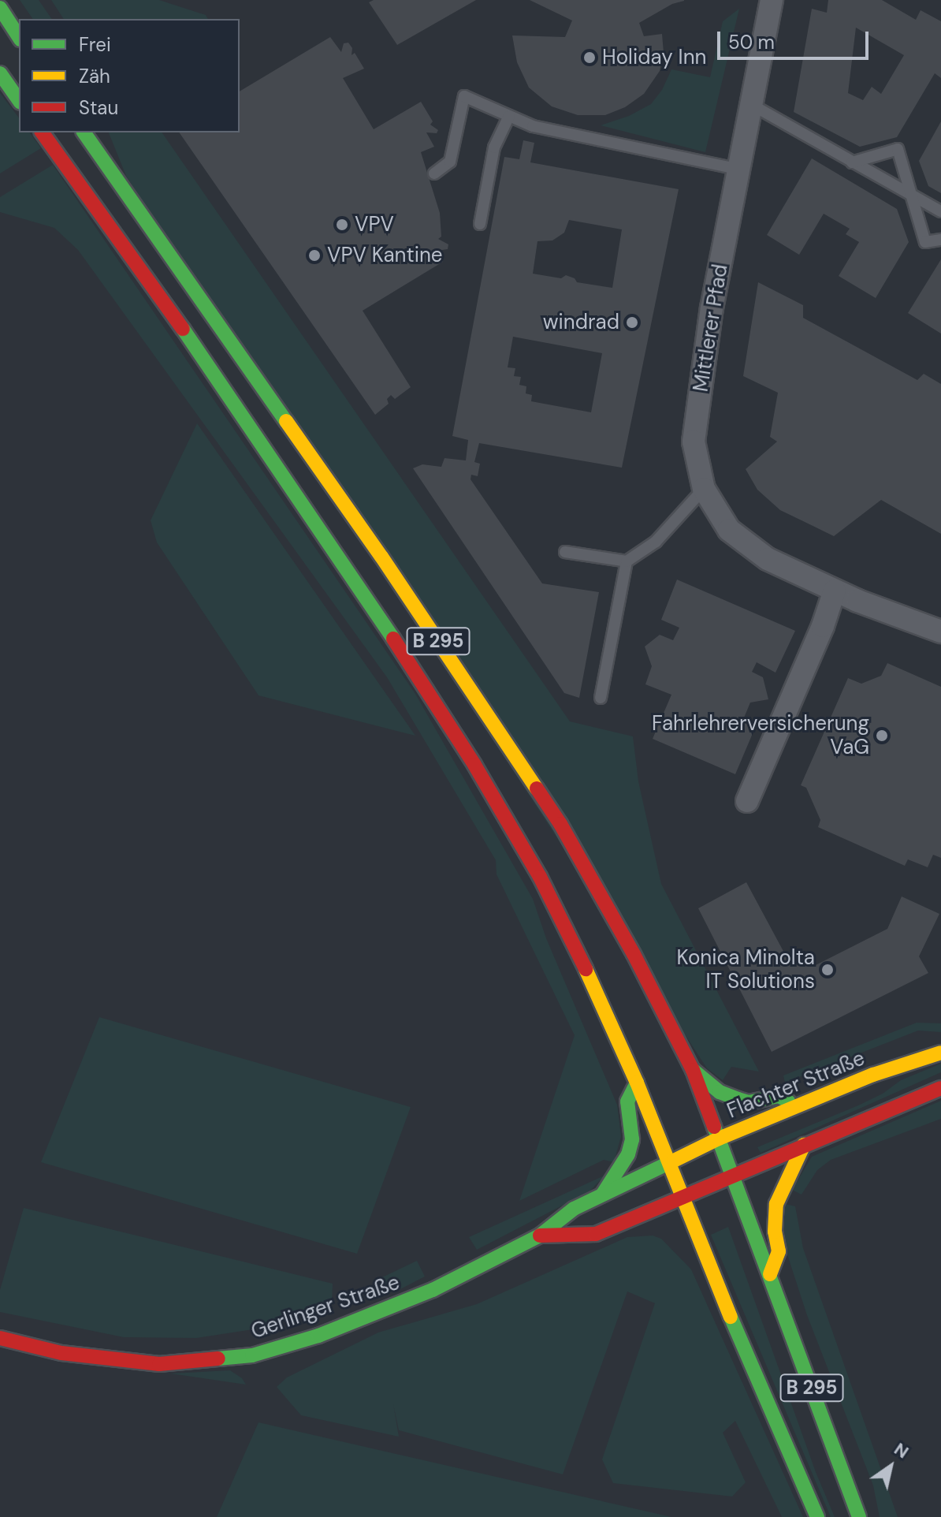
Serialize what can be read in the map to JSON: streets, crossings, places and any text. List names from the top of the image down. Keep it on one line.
{"streets":{"main road":["B 295","Flachter Straße","Gerlinger Straße"],"street":["Mittlerer Pfad"]},"crossings":[["B 295","Flachter Straße"],["B 295","Gerlinger Straße"],["Flachter Straße","Gerlinger Straße"]],"places":["Holiday Inn","VPV","VPV Kantine","windrad","Fahrlehrerversicherung VaG","Konica Minolta IT Solutions"],"legend":["Frei","Zäh","Stau"],"scale_bar":"50 m","north":"top right"}
